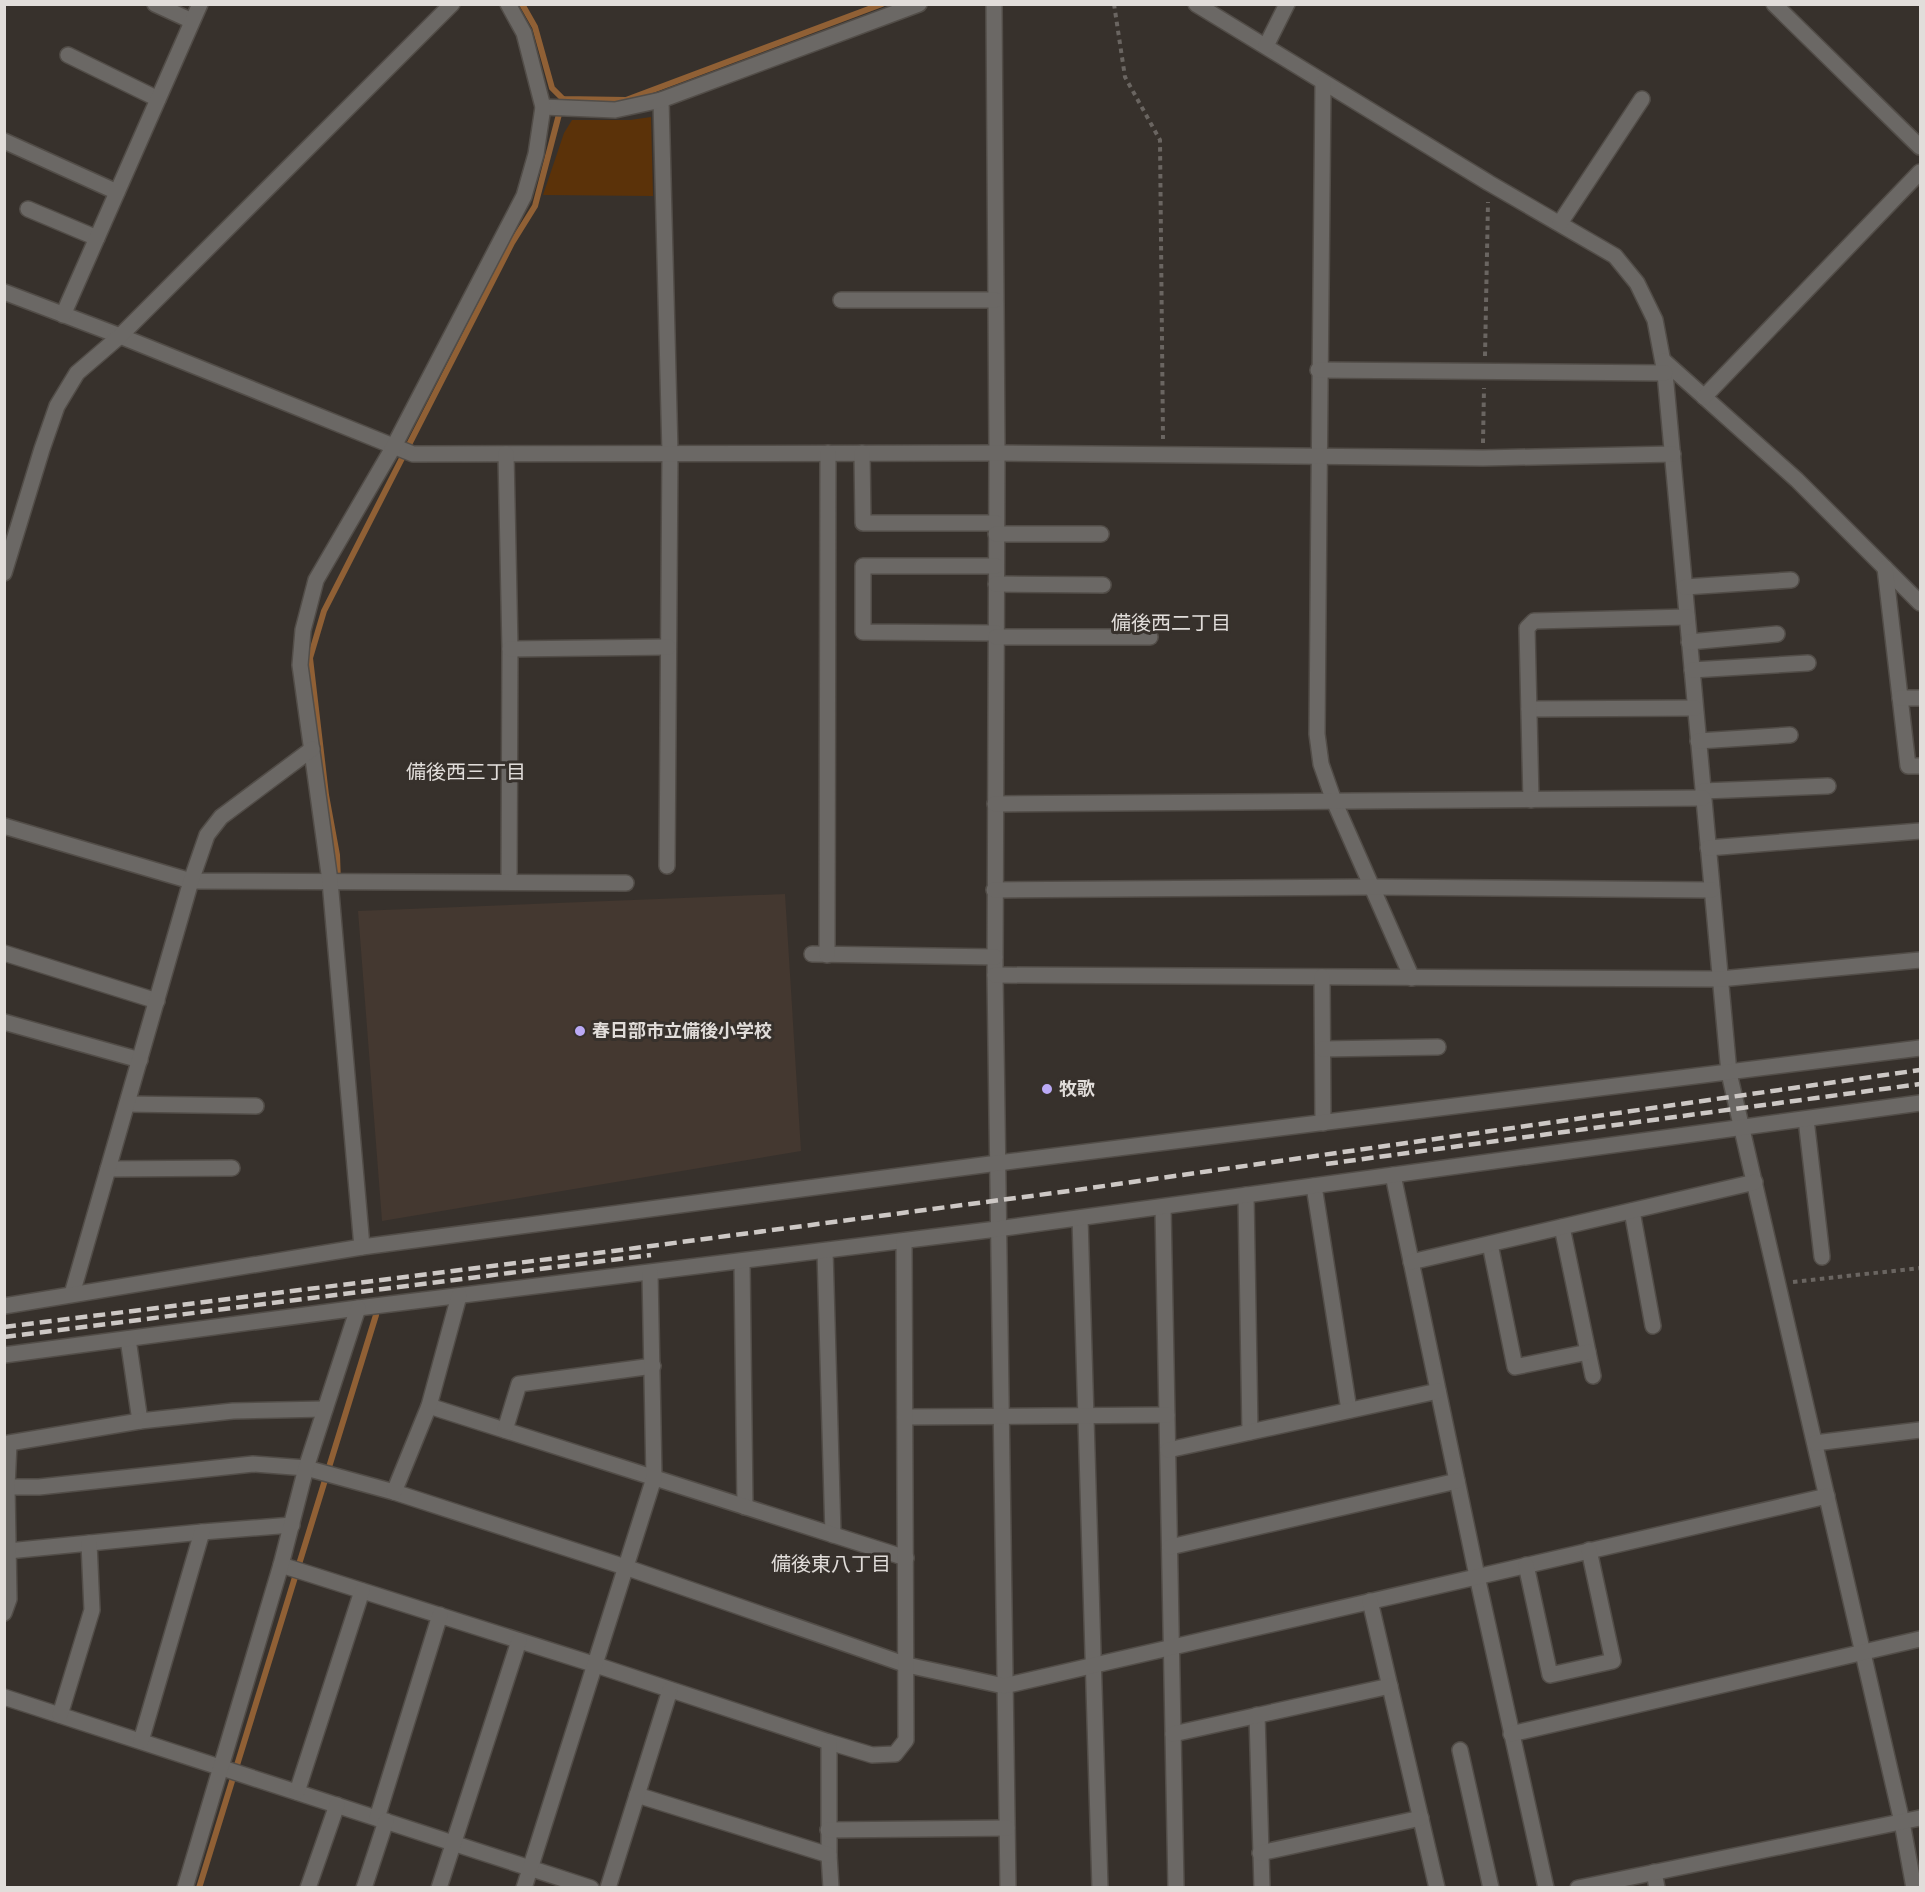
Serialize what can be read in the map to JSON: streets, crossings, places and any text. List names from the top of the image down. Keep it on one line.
{"districts":["備後西二丁目","備後西三丁目","備後東八丁目"],"places":["春日部市立備後小学校","牧歌"]}
